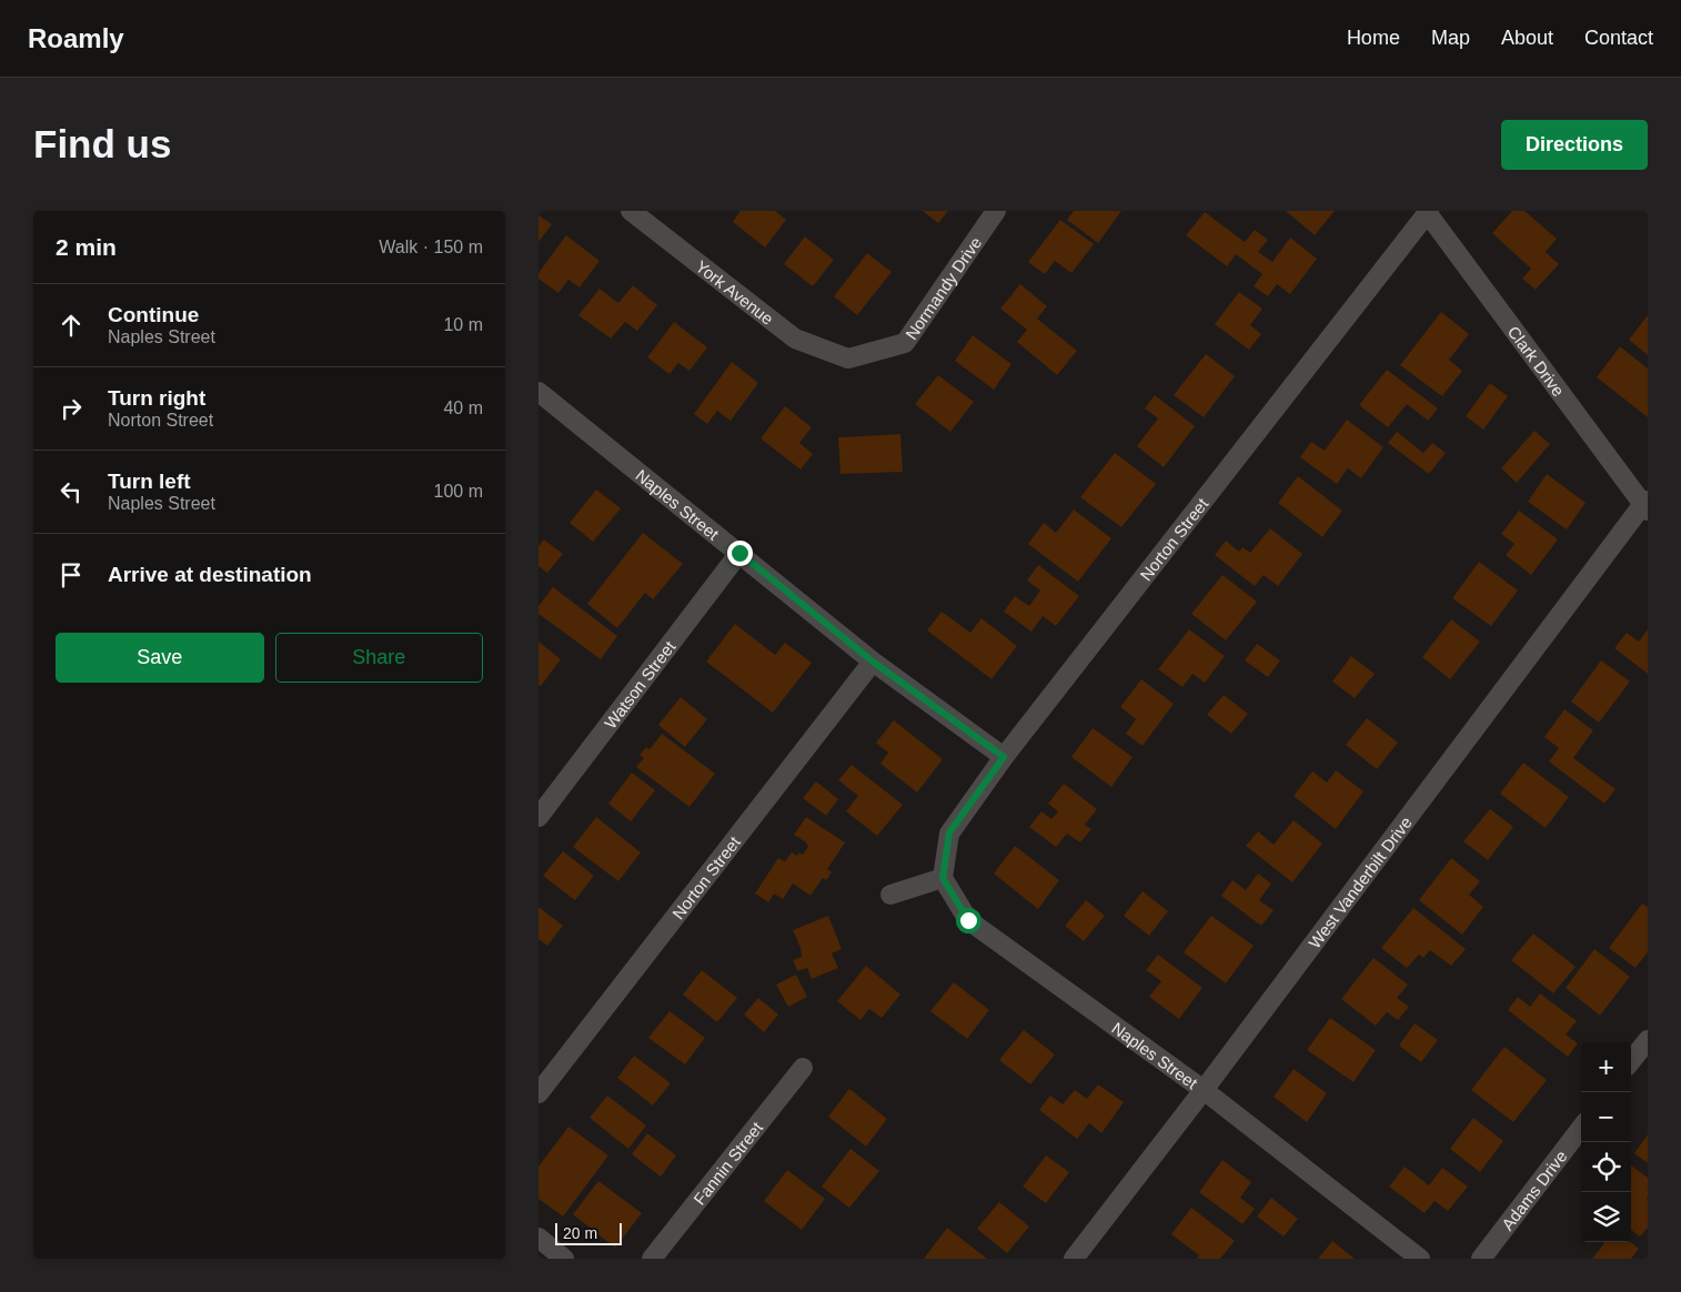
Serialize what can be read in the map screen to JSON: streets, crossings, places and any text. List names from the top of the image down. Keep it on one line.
{"streets":{"street":["Normandy Drive","York Avenue","Clark Drive","Naples Street","Norton Street","Watson Street","West Vanderbilt Drive","Fannin Street","Adams Drive"]},"crossings":[["Normandy Drive","York Avenue"],["Clark Drive","Norton Street"],["Clark Drive","West Vanderbilt Drive"],["Naples Street","Norton Street"],["Naples Street","Watson Street"],["Naples Street","West Vanderbilt Drive"]],"scale_bar":"20 m","page":{"header":"Roamly","nav":["Home","Map","About","Contact"],"buttons":["Directions",["Save","Share"]],"title":"Find us","heading":["2 min","Walk · 150 m"],"list":[["Continue","Naples Street","10 m"],["Turn right","Norton Street","40 m"],["Turn left","Naples Street","100 m"],"Arrive at destination"],"map_buttons":["+","−"],"scale":"20 m"}}
